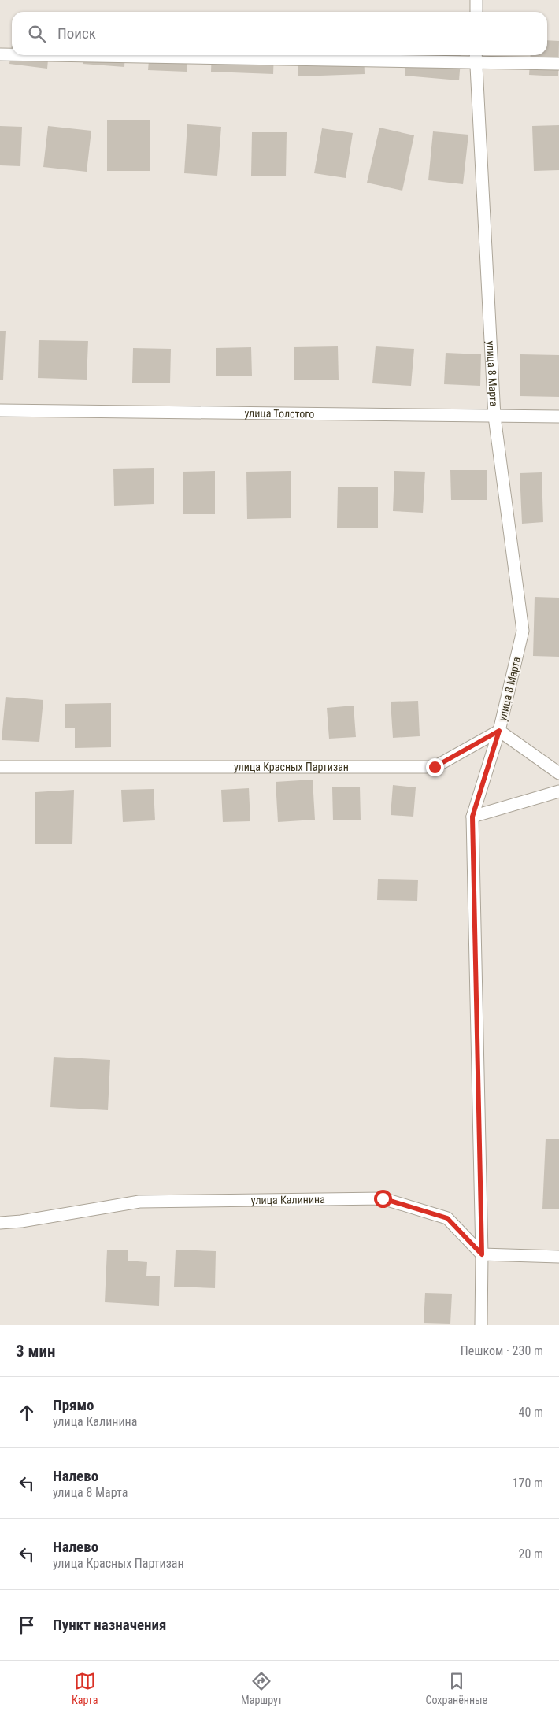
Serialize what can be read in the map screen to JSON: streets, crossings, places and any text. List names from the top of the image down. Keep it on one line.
{"streets":{"street":["улица 8 Марта","улица Толстого","улица Красных Партизан","улица Калинина"]},"crossings":[["улица 8 Марта","улица Толстого"],["улица 8 Марта","улица Красных Партизан"],["улица 8 Марта","улица Калинина"]],"page":{"search":"Поиск","heading":["3 мин","Пешком · 230 m"],"list":[["Прямо","улица Калинина","40 m"],["Налево","улица 8 Марта","170 m"],["Налево","улица Красных Партизан","20 m"],"Пункт назначения"],"nav":["Карта","Маршрут","Сохранённые"]}}
